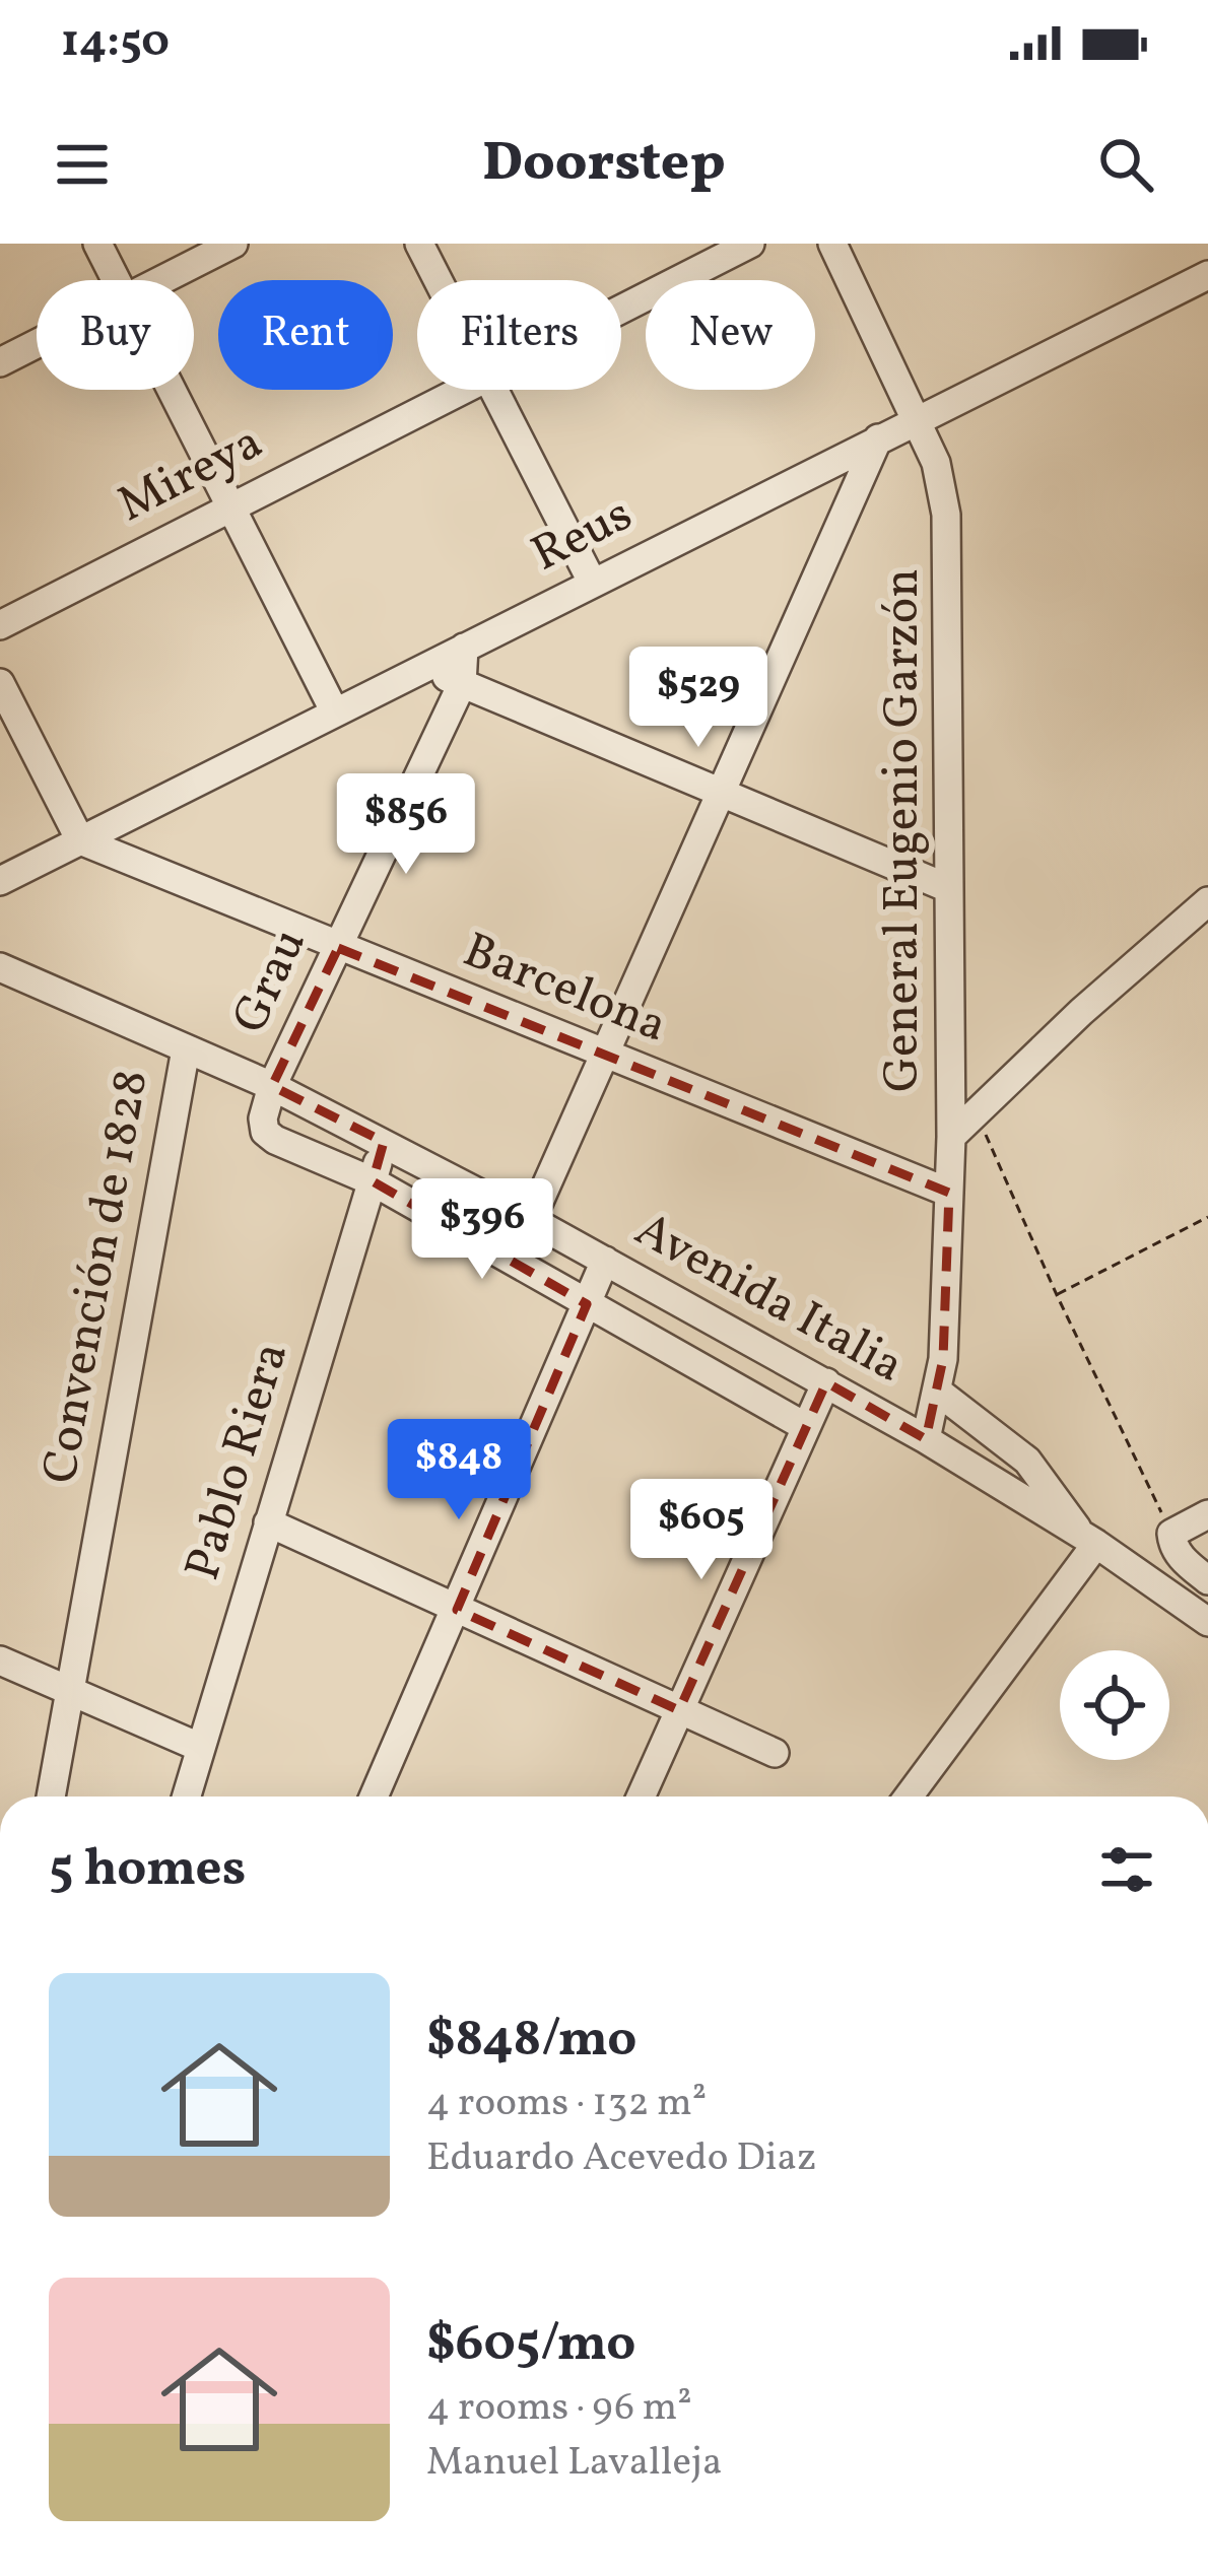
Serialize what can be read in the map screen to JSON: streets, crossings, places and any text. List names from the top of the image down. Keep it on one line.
{"streets":{"street":["Mireya","Reus","General Eugenio Garzón","Grau","Barcelona","Convención de 1828","Avenida Italia","Pablo Riera"]},"crossings":[["Reus","General Eugenio Garzón"],["Reus","Grau"],["Reus","Barcelona"],["General Eugenio Garzón","Barcelona"],["General Eugenio Garzón","Avenida Italia"],["Grau","Barcelona"],["Grau","Avenida Italia"],["Convención de 1828","Avenida Italia"],["Avenida Italia","Pablo Riera"]],"page":{"status":"14:50","header":"Doorstep","chip":["Buy","Rent","Filters","New"],"price":["$529","$856","$396","$848","$605"],"heading":"5 homes","list":[{"name":"$848/mo","note":"4 rooms · 132 m² · Eduardo Acevedo Diaz"},{"name":"$605/mo","note":"4 rooms · 96 m² · Manuel Lavalleja"}]}}
